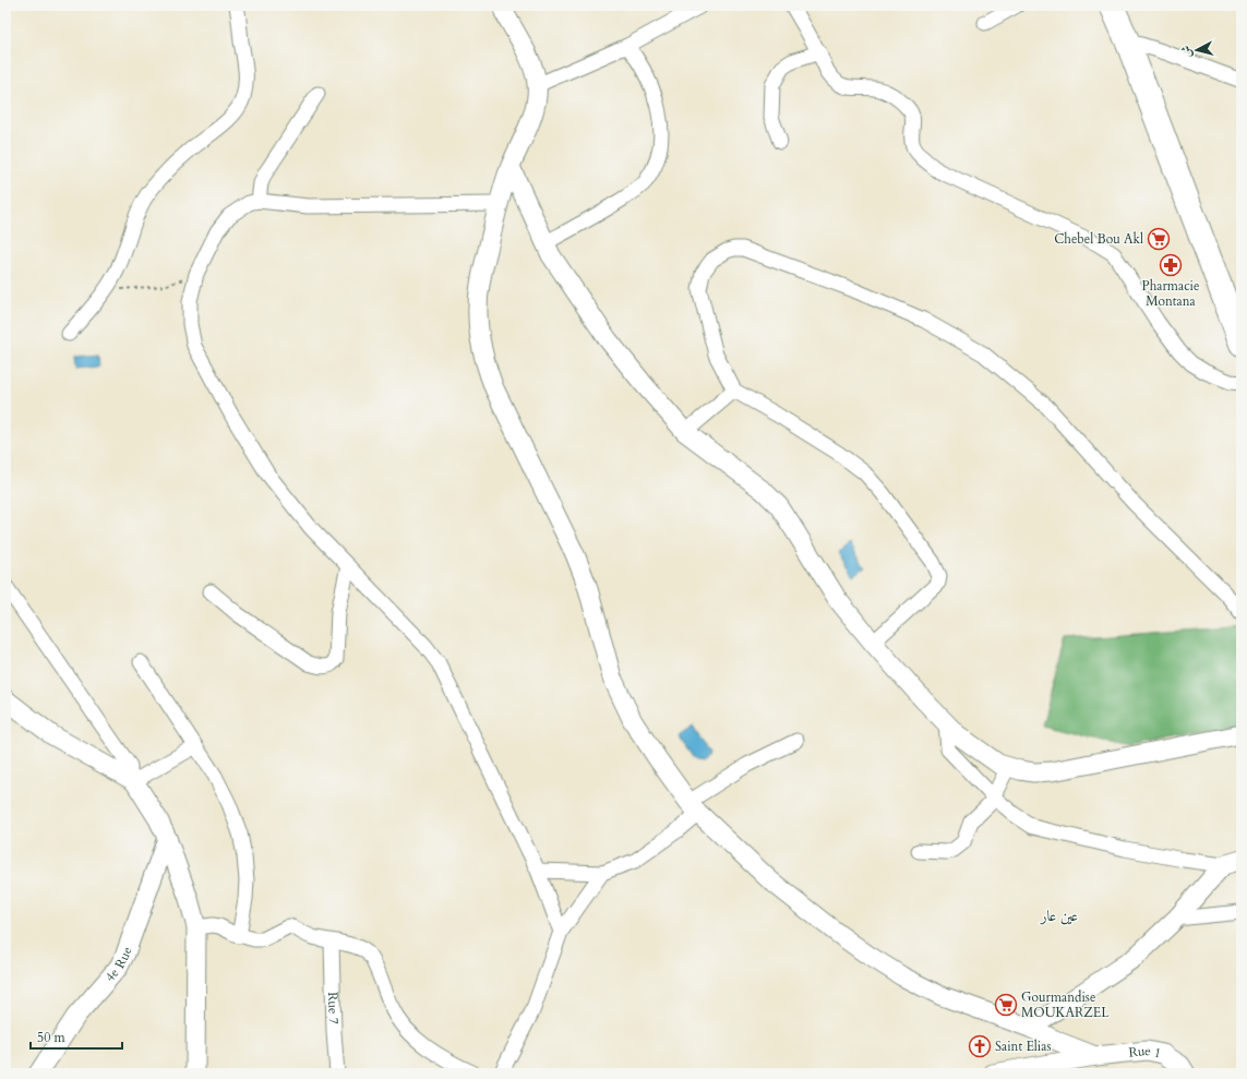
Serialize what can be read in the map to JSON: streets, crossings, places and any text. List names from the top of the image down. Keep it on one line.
{"streets":{"street":["4e Rue","Rue 7","Rue 1"]},"districts":["عين عار"],"places":{"supermarket":["Chebel Bou Akl","Gourmandise MOUKARZEL"],"pharmacy":["Pharmacie Montana"],"church":["Saint Elias"]},"scale_bar":"50 m","north":"left"}
